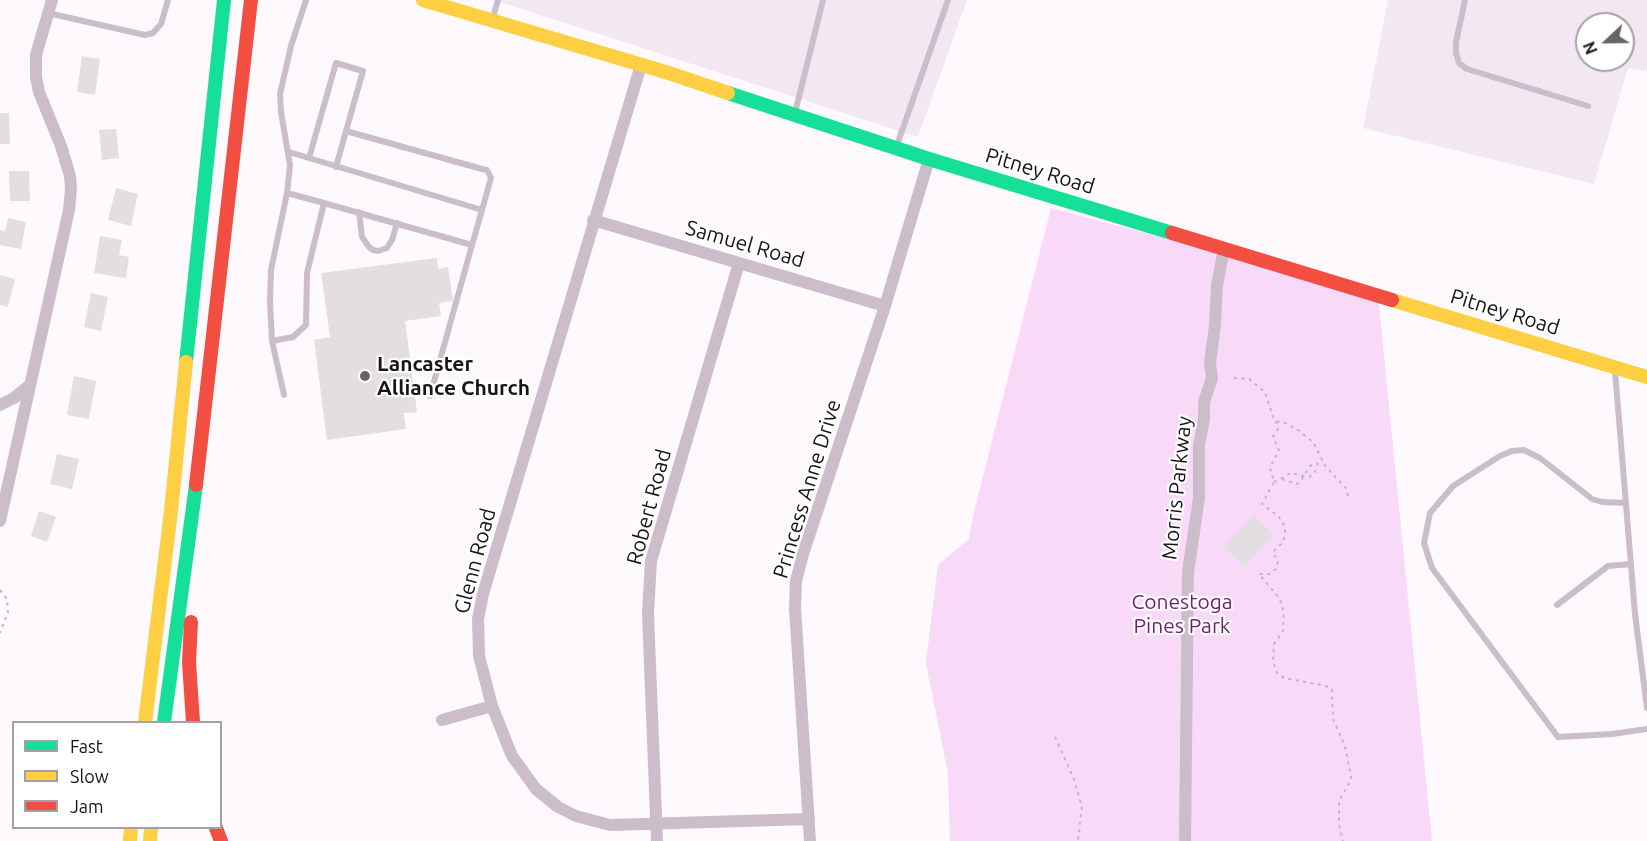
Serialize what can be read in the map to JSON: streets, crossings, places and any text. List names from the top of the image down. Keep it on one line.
{"streets":{"main road":["Pitney Road"],"street":["Samuel Road","Morris Parkway","Princess Anne Drive","Robert Road","Glenn Road"]},"crossings":[["Pitney Road","Morris Parkway"],["Pitney Road","Princess Anne Drive"],["Pitney Road","Glenn Road"],["Samuel Road","Princess Anne Drive"],["Samuel Road","Robert Road"],["Samuel Road","Glenn Road"],["Princess Anne Drive","Glenn Road"],["Robert Road","Glenn Road"]],"parks":["Conestoga Pines Park"],"places":["Lancaster Alliance Church"],"legend":["Fast","Slow","Jam"],"north":"left"}
